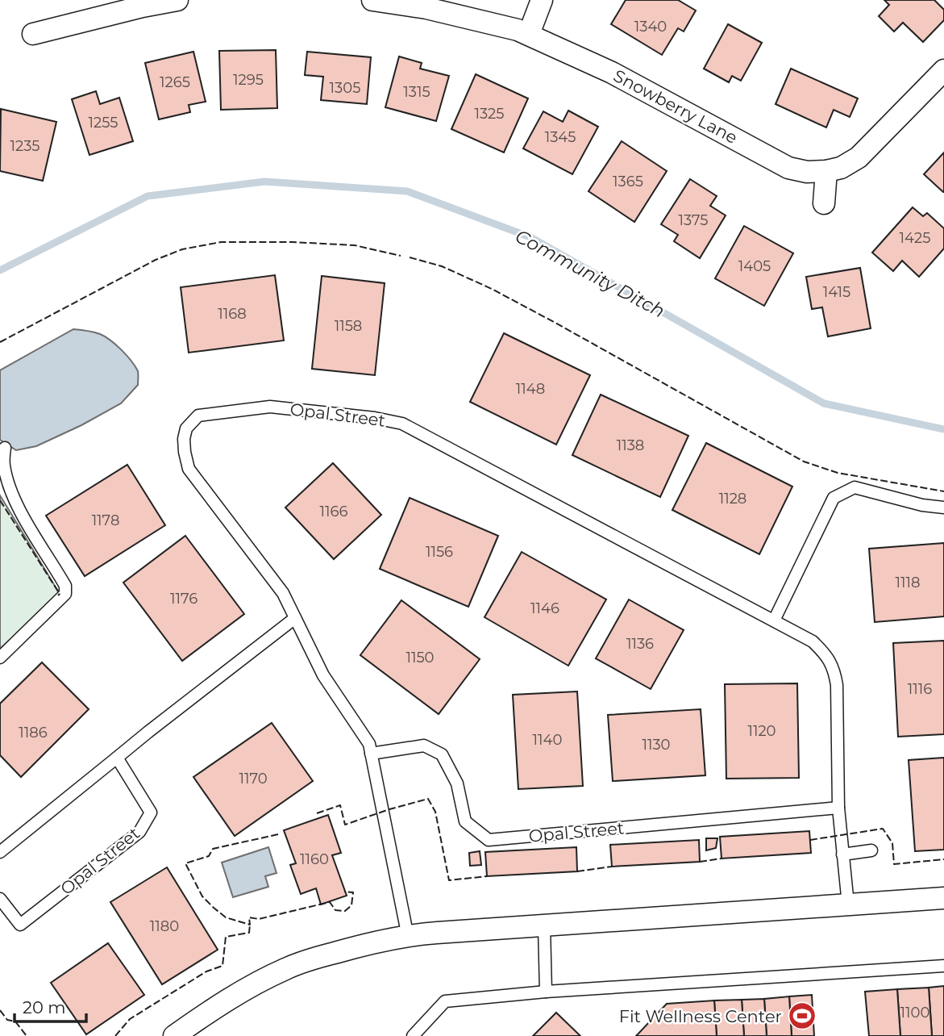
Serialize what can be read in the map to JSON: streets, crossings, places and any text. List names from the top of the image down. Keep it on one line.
{"streets":{"street":["Snowberry Lane"],"lane":["Opal Street"]},"water":["Community Ditch"],"places":{"sports":["Fit Wellness Center"]},"house_numbers":["1340","1295","1265","1305","1315","1325","1255","1345","1235","1365","1375","1425","1405","1415","1168","1158","1148","1138","1128","1166","1178","1156","1118","1176","1146","1136","1150","1116","1120","1186","1140","1130","1170","1160","1180","1100"],"scale_bar":"20 m"}
